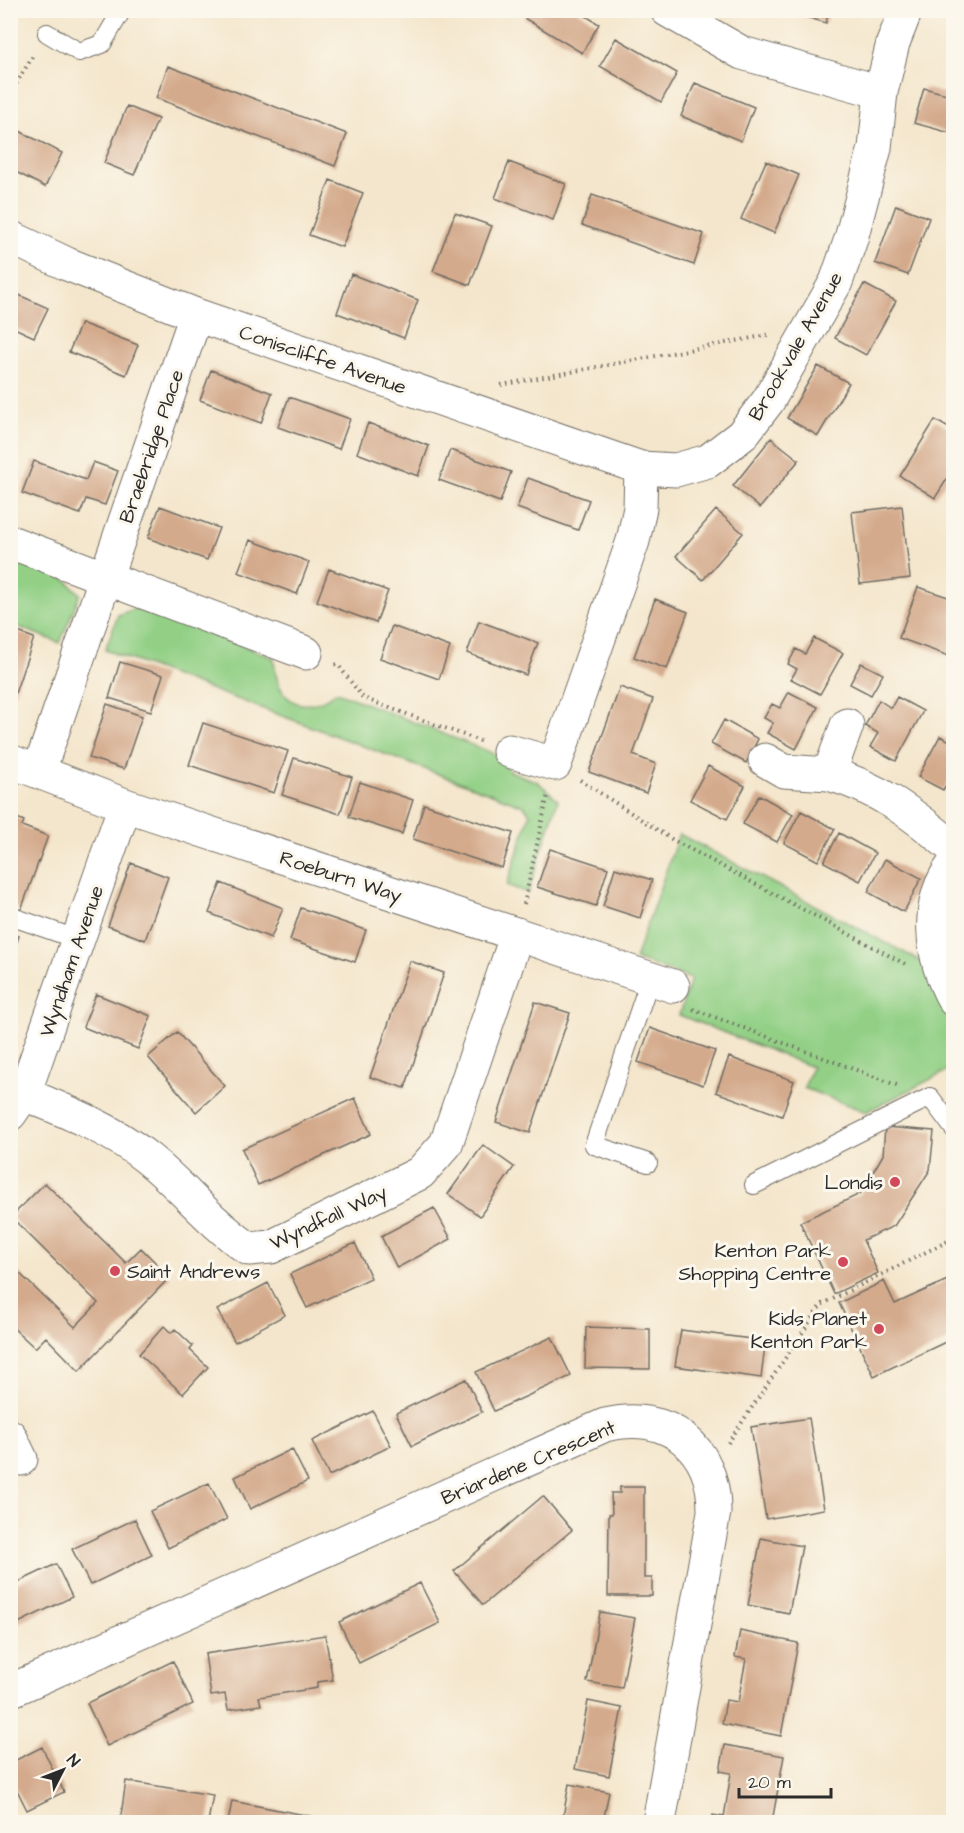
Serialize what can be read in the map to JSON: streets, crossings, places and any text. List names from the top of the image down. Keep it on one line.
{"streets":{"street":["Brookvale Avenue","Coniscliffe Avenue","Braebridge Place","Roeburn Way","Wyndham Avenue","Wyndfall Way","Briardene Crescent"]},"crossings":[["Brookvale Avenue","Coniscliffe Avenue"],["Coniscliffe Avenue","Braebridge Place"],["Braebridge Place","Roeburn Way"],["Roeburn Way","Wyndham Avenue"],["Roeburn Way","Wyndfall Way"],["Wyndham Avenue","Wyndfall Way"]],"places":["Londis","Kenton Park Shopping Centre","Saint Andrews","Kids Planet Kenton Park"],"scale_bar":"20 m","north":"top right"}
